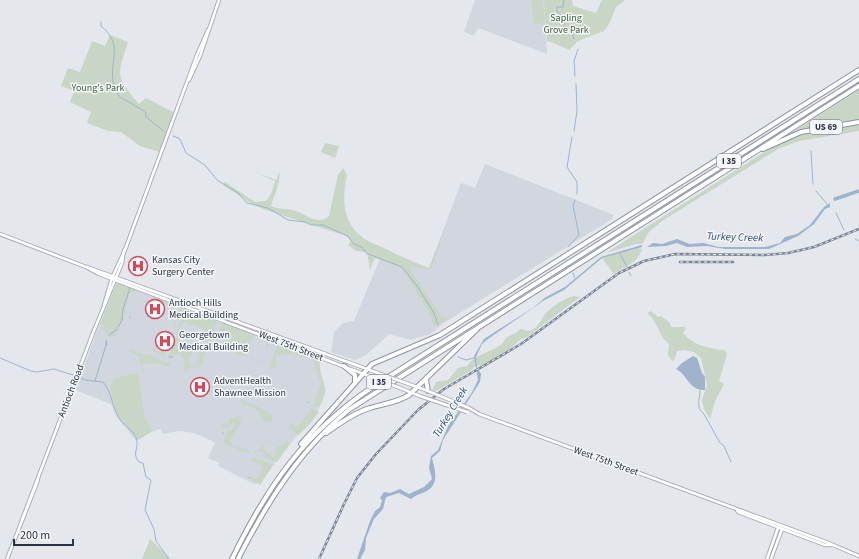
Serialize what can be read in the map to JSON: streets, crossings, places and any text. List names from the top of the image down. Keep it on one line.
{"streets":{"highway":["US 69","I 35"],"main road":["West 75th Street","Antioch Road"]},"crossings":[["US 69","I 35"],["West 75th Street","Antioch Road"]],"water":["Turkey Creek"],"parks":["Sapling Grove Park","Young's Park"],"places":{"hospital":["Kansas City Surgery Center","Antioch Hills Medical Building","Georgetown Medical Building","AdventHealth Shawnee Mission"]},"scale_bar":"200 m"}
